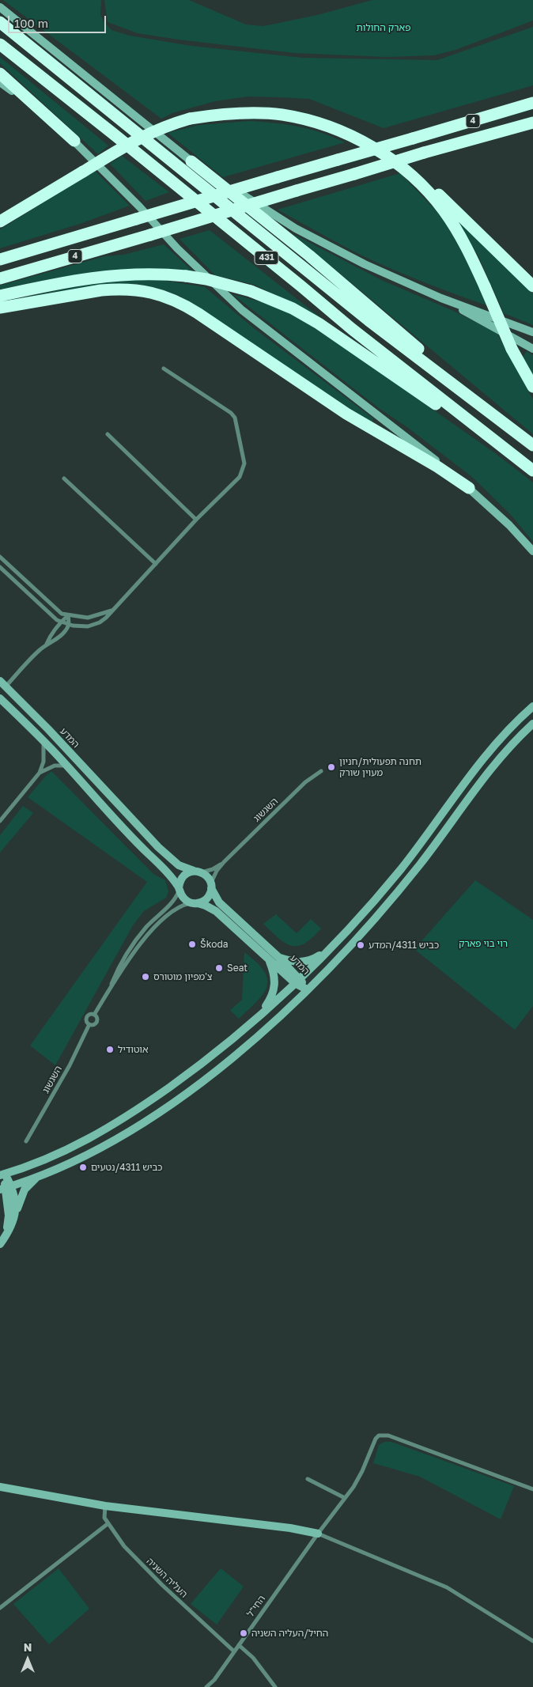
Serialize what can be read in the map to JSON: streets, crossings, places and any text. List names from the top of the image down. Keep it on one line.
{"streets":{"highway":["4","431"],"main road":["המדע"],"street":["השגשוג","העליה השניה","החי\"ל"]},"crossings":[["המדע","השגשוג"],["העליה השניה","החי\"ל"]],"parks":["פארק החולות","רוי בוי פארק"],"places":["תחנה תפעולית/חניון מעוין שורק","Škoda","כביש 4311/המדע","Seat","צ'מפיון מוטורס","אוטודיל","כביש 4311/נטעים","החיל/העליה השניה"],"scale_bar":"100 m","north":"top"}
